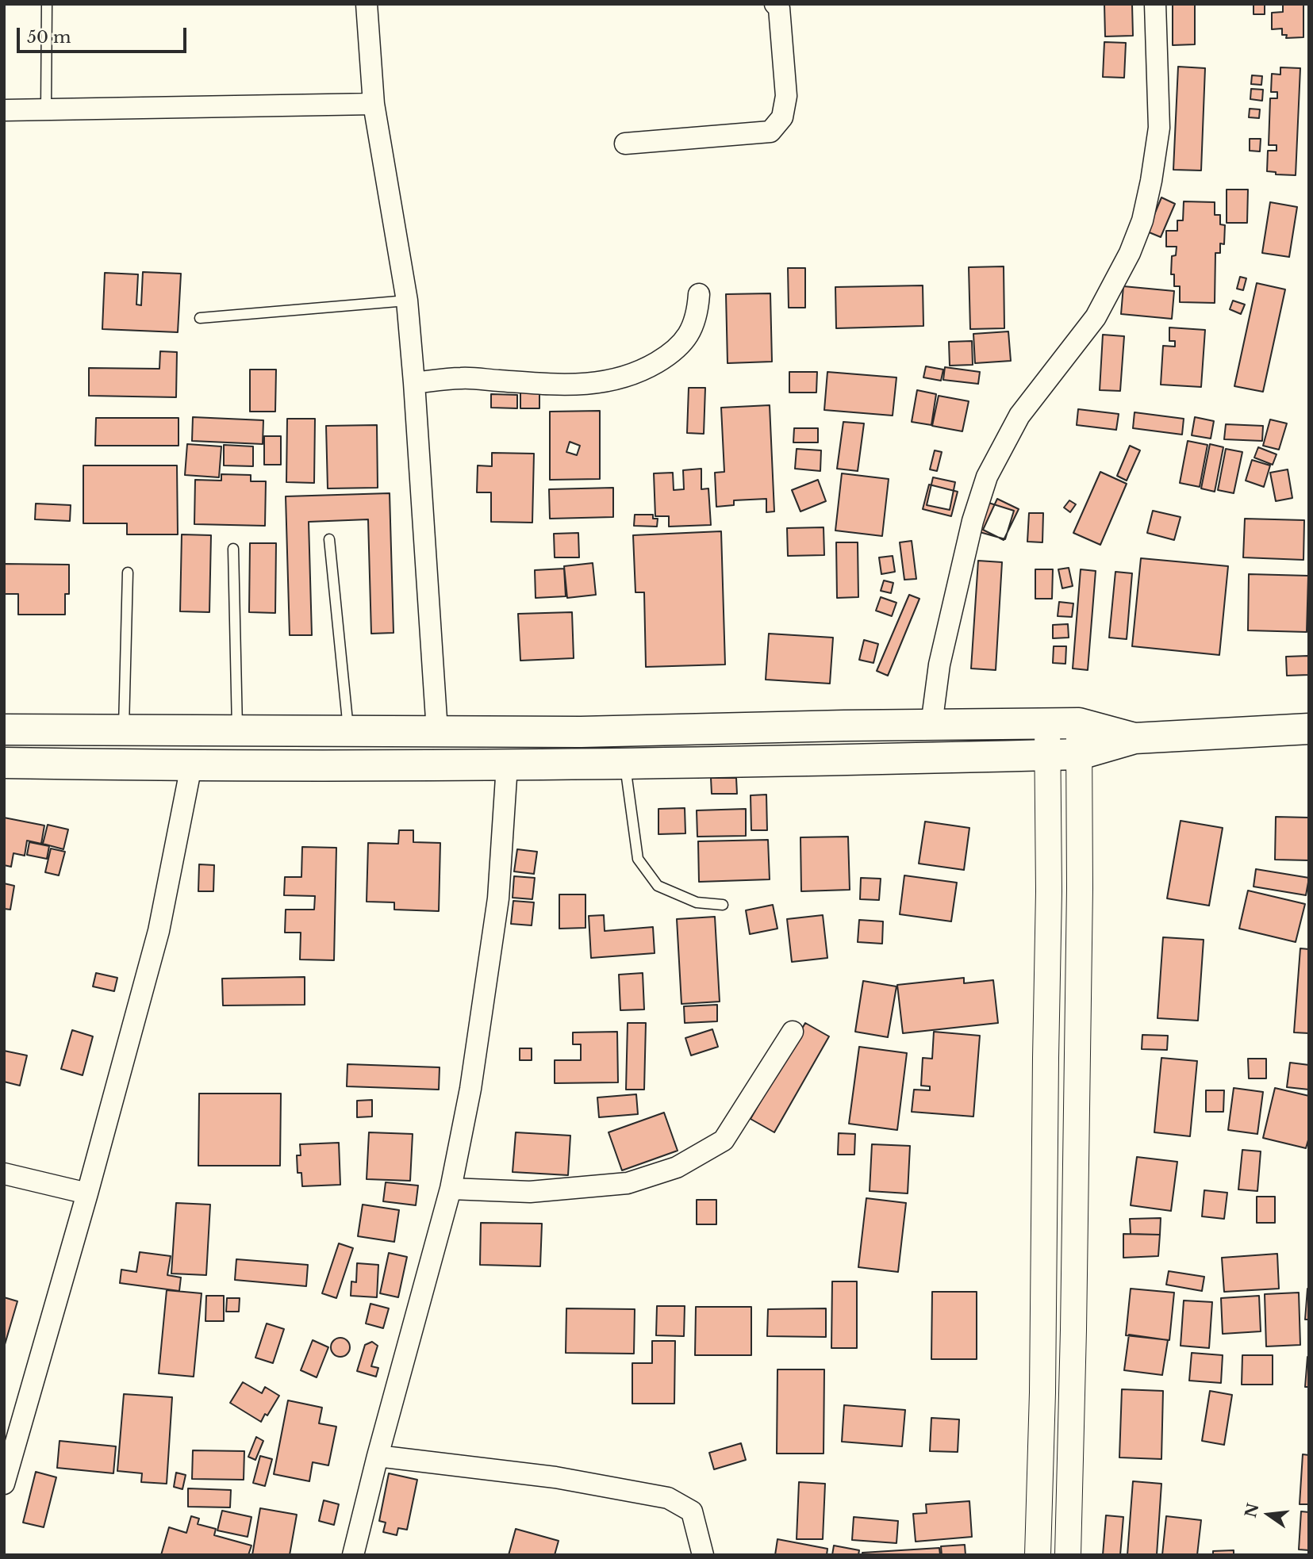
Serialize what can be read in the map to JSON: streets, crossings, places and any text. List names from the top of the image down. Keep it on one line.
{"scale_bar":"50 m","north":"left"}
